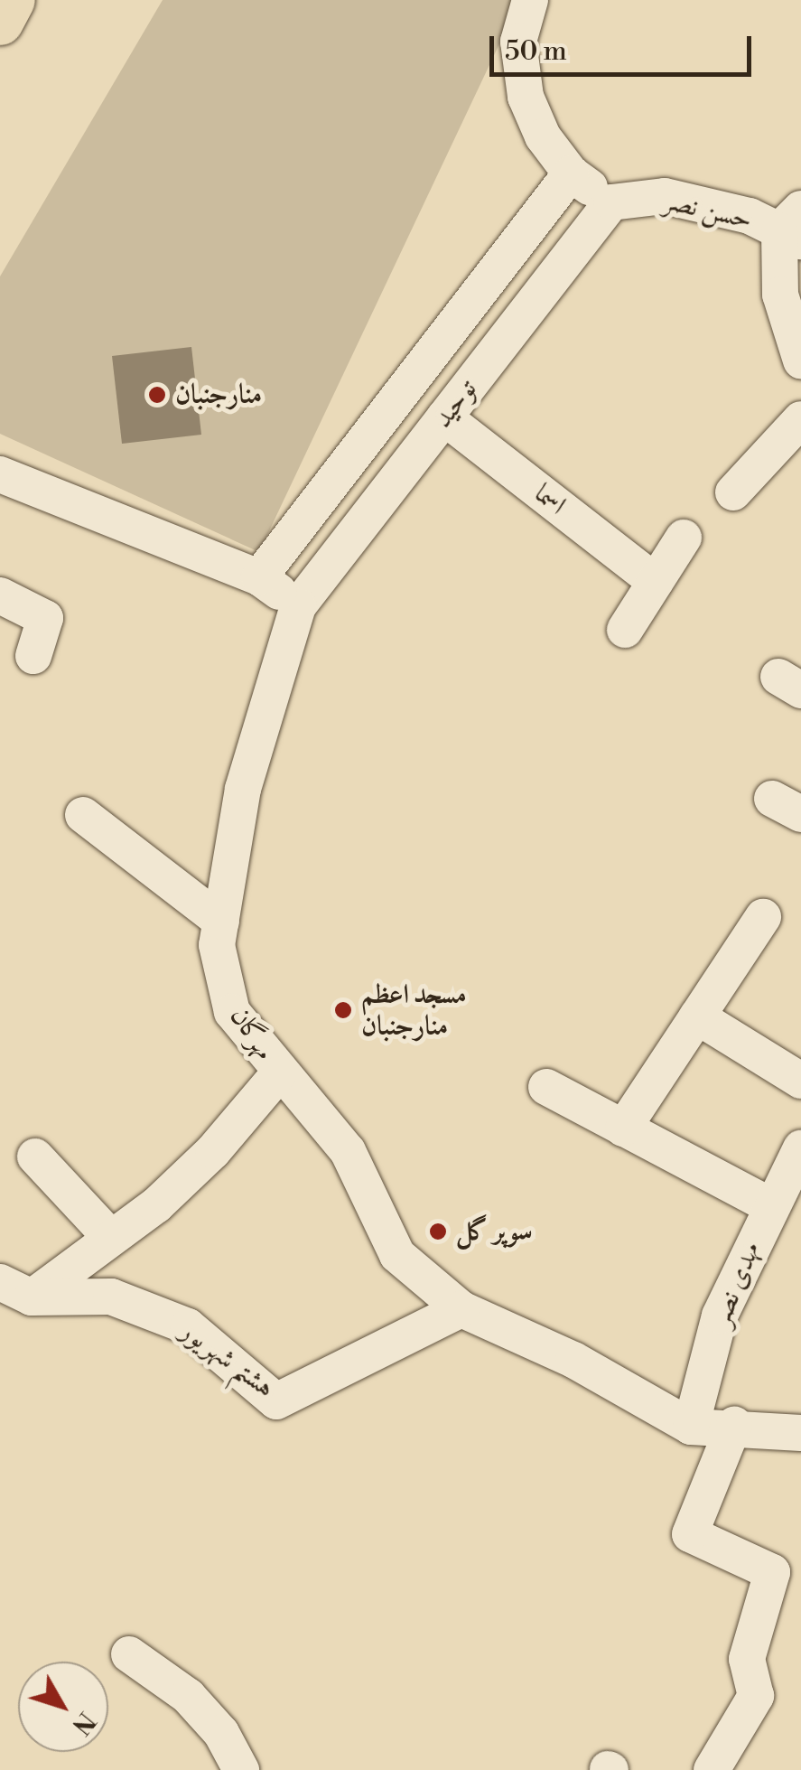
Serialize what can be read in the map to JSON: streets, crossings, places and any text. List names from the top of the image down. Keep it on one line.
{"streets":{"street":["حسن نصر","توحید","اسما","مهرگان","مهدی نصر","هشتم شهریور"]},"crossings":[["حسن نصر","توحید"],["توحید","اسما"],["توحید","مهرگان"],["مهرگان","مهدی نصر"],["مهرگان","هشتم شهریور"]],"places":["منارجنبان","مسجد اعظم منارجنبان","سوپر گل"],"scale_bar":"50 m","north":"bottom right"}
